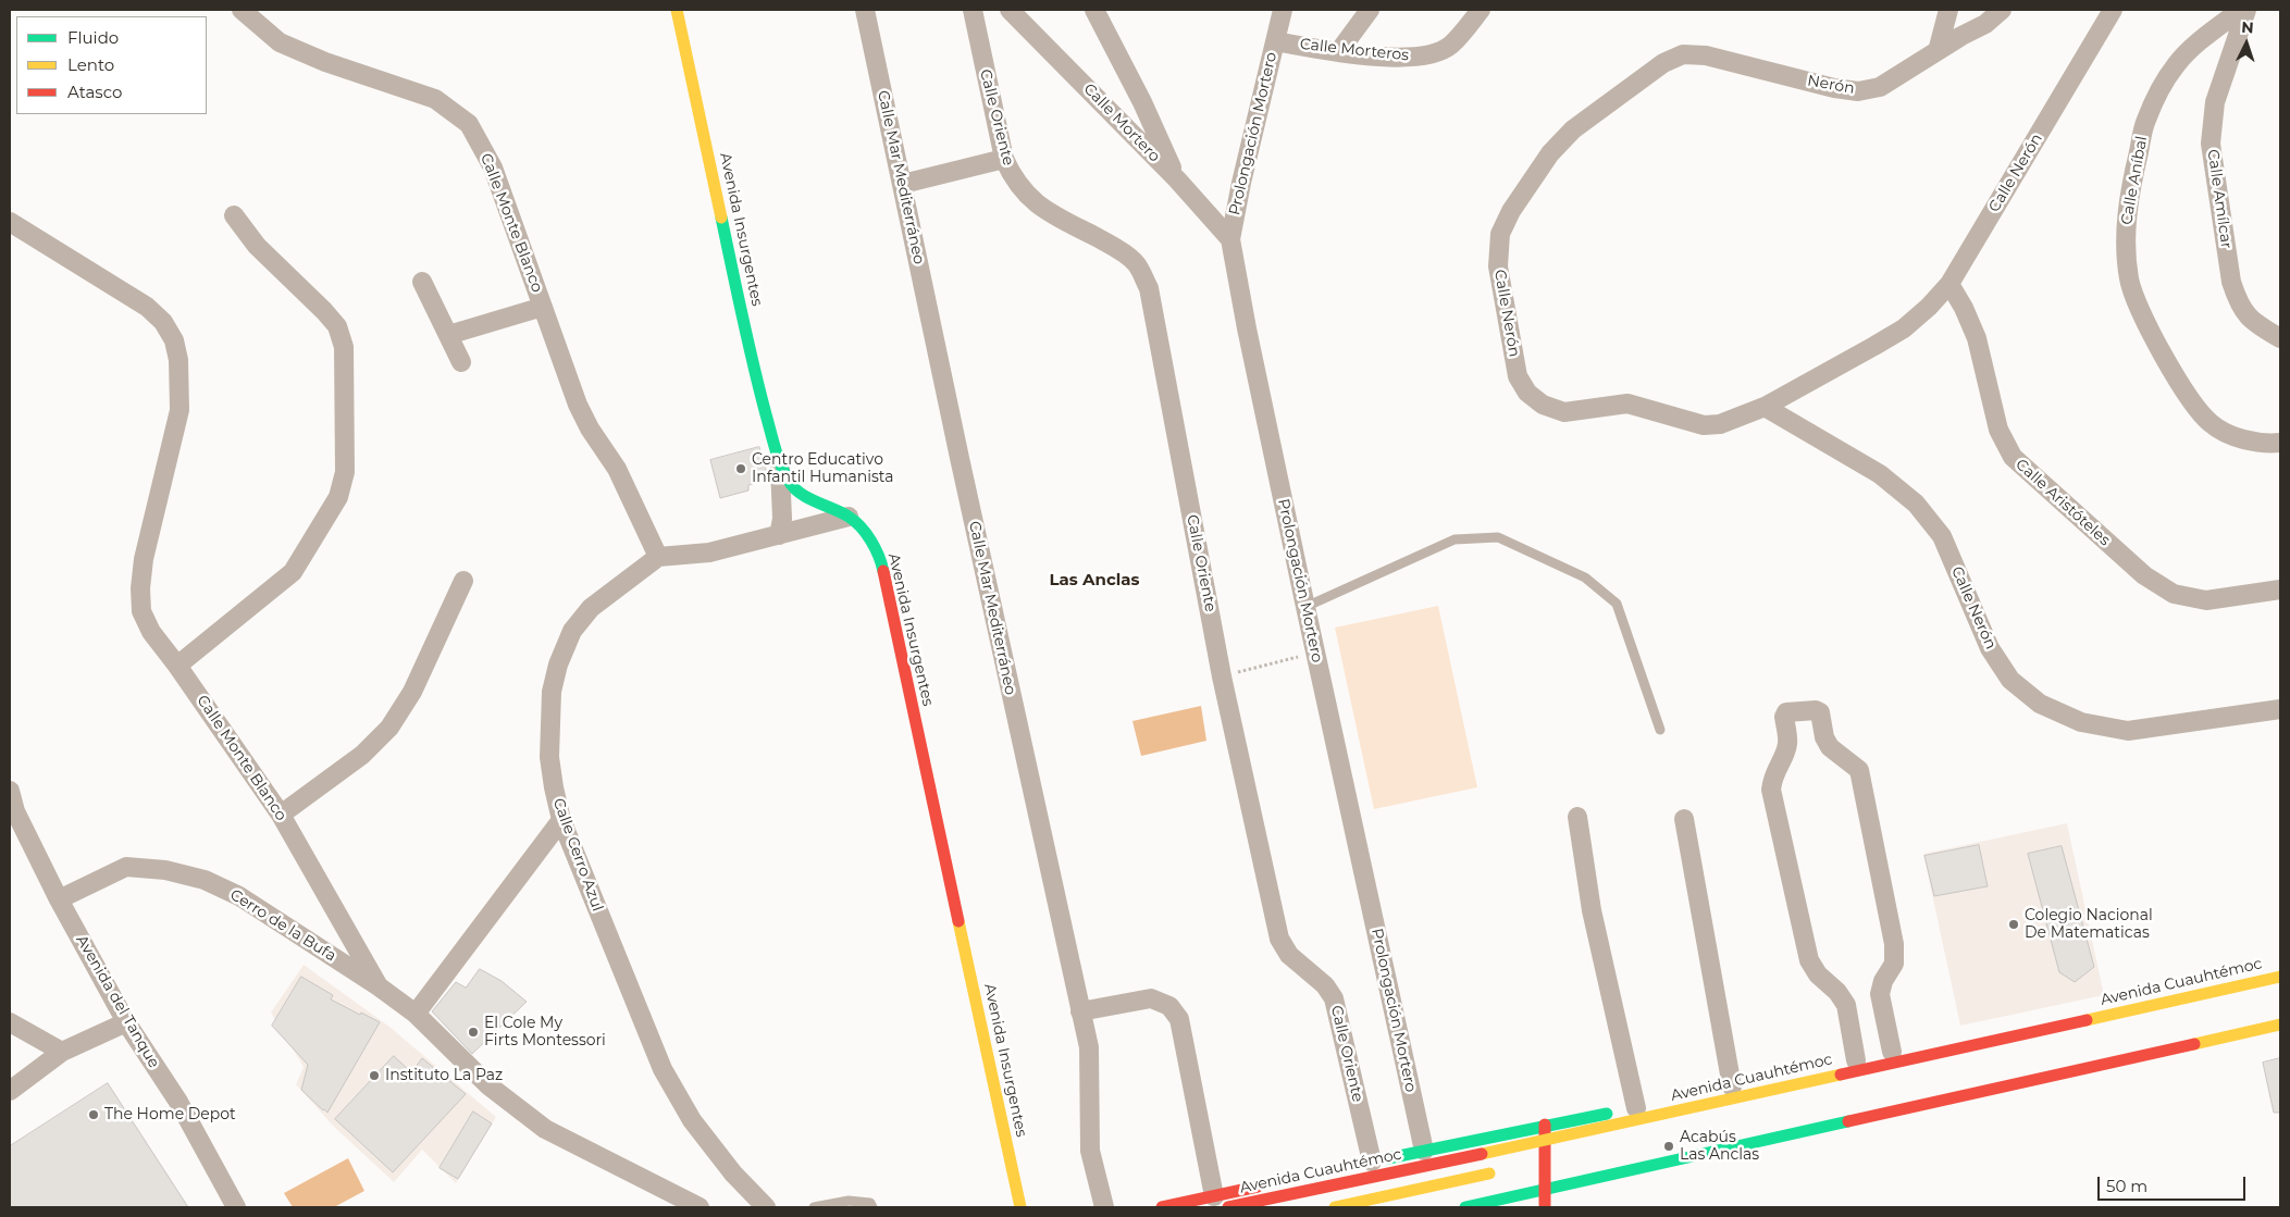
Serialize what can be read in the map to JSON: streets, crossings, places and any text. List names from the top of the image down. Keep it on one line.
{"streets":{"main road":["Avenida Insurgentes","Avenida Cuauhtémoc"],"street":["Calle Morteros","Nerón","Calle Oriente","Calle Mortero","Prolongación Mortero","Calle Nerón","Calle Mar Mediterráneo","Calle Aníbal","Calle Amílcar","Calle Monte Blanco","Calle Aristóteles","Calle Cerro Azul","Cerro de la Bufa","Avenida del Tanque"]},"crossings":[["Calle Morteros","Prolongación Mortero"],["Nerón","Calle Nerón"],["Calle Mortero","Prolongación Mortero"],["Calle Nerón","Calle Aristóteles"],["Calle Monte Blanco","Calle Cerro Azul"],["Calle Monte Blanco","Cerro de la Bufa"],["Cerro de la Bufa","Avenida del Tanque"]],"districts":["Las Anclas"],"places":["Centro Educativo Infantil Humanista","Colegio Nacional De Matematicas","El Cole My Firts Montessori","Instituto La Paz","The Home Depot","Acabús Las Anclas"],"legend":["Fluido","Lento","Atasco"],"scale_bar":"50 m","north":"top"}
